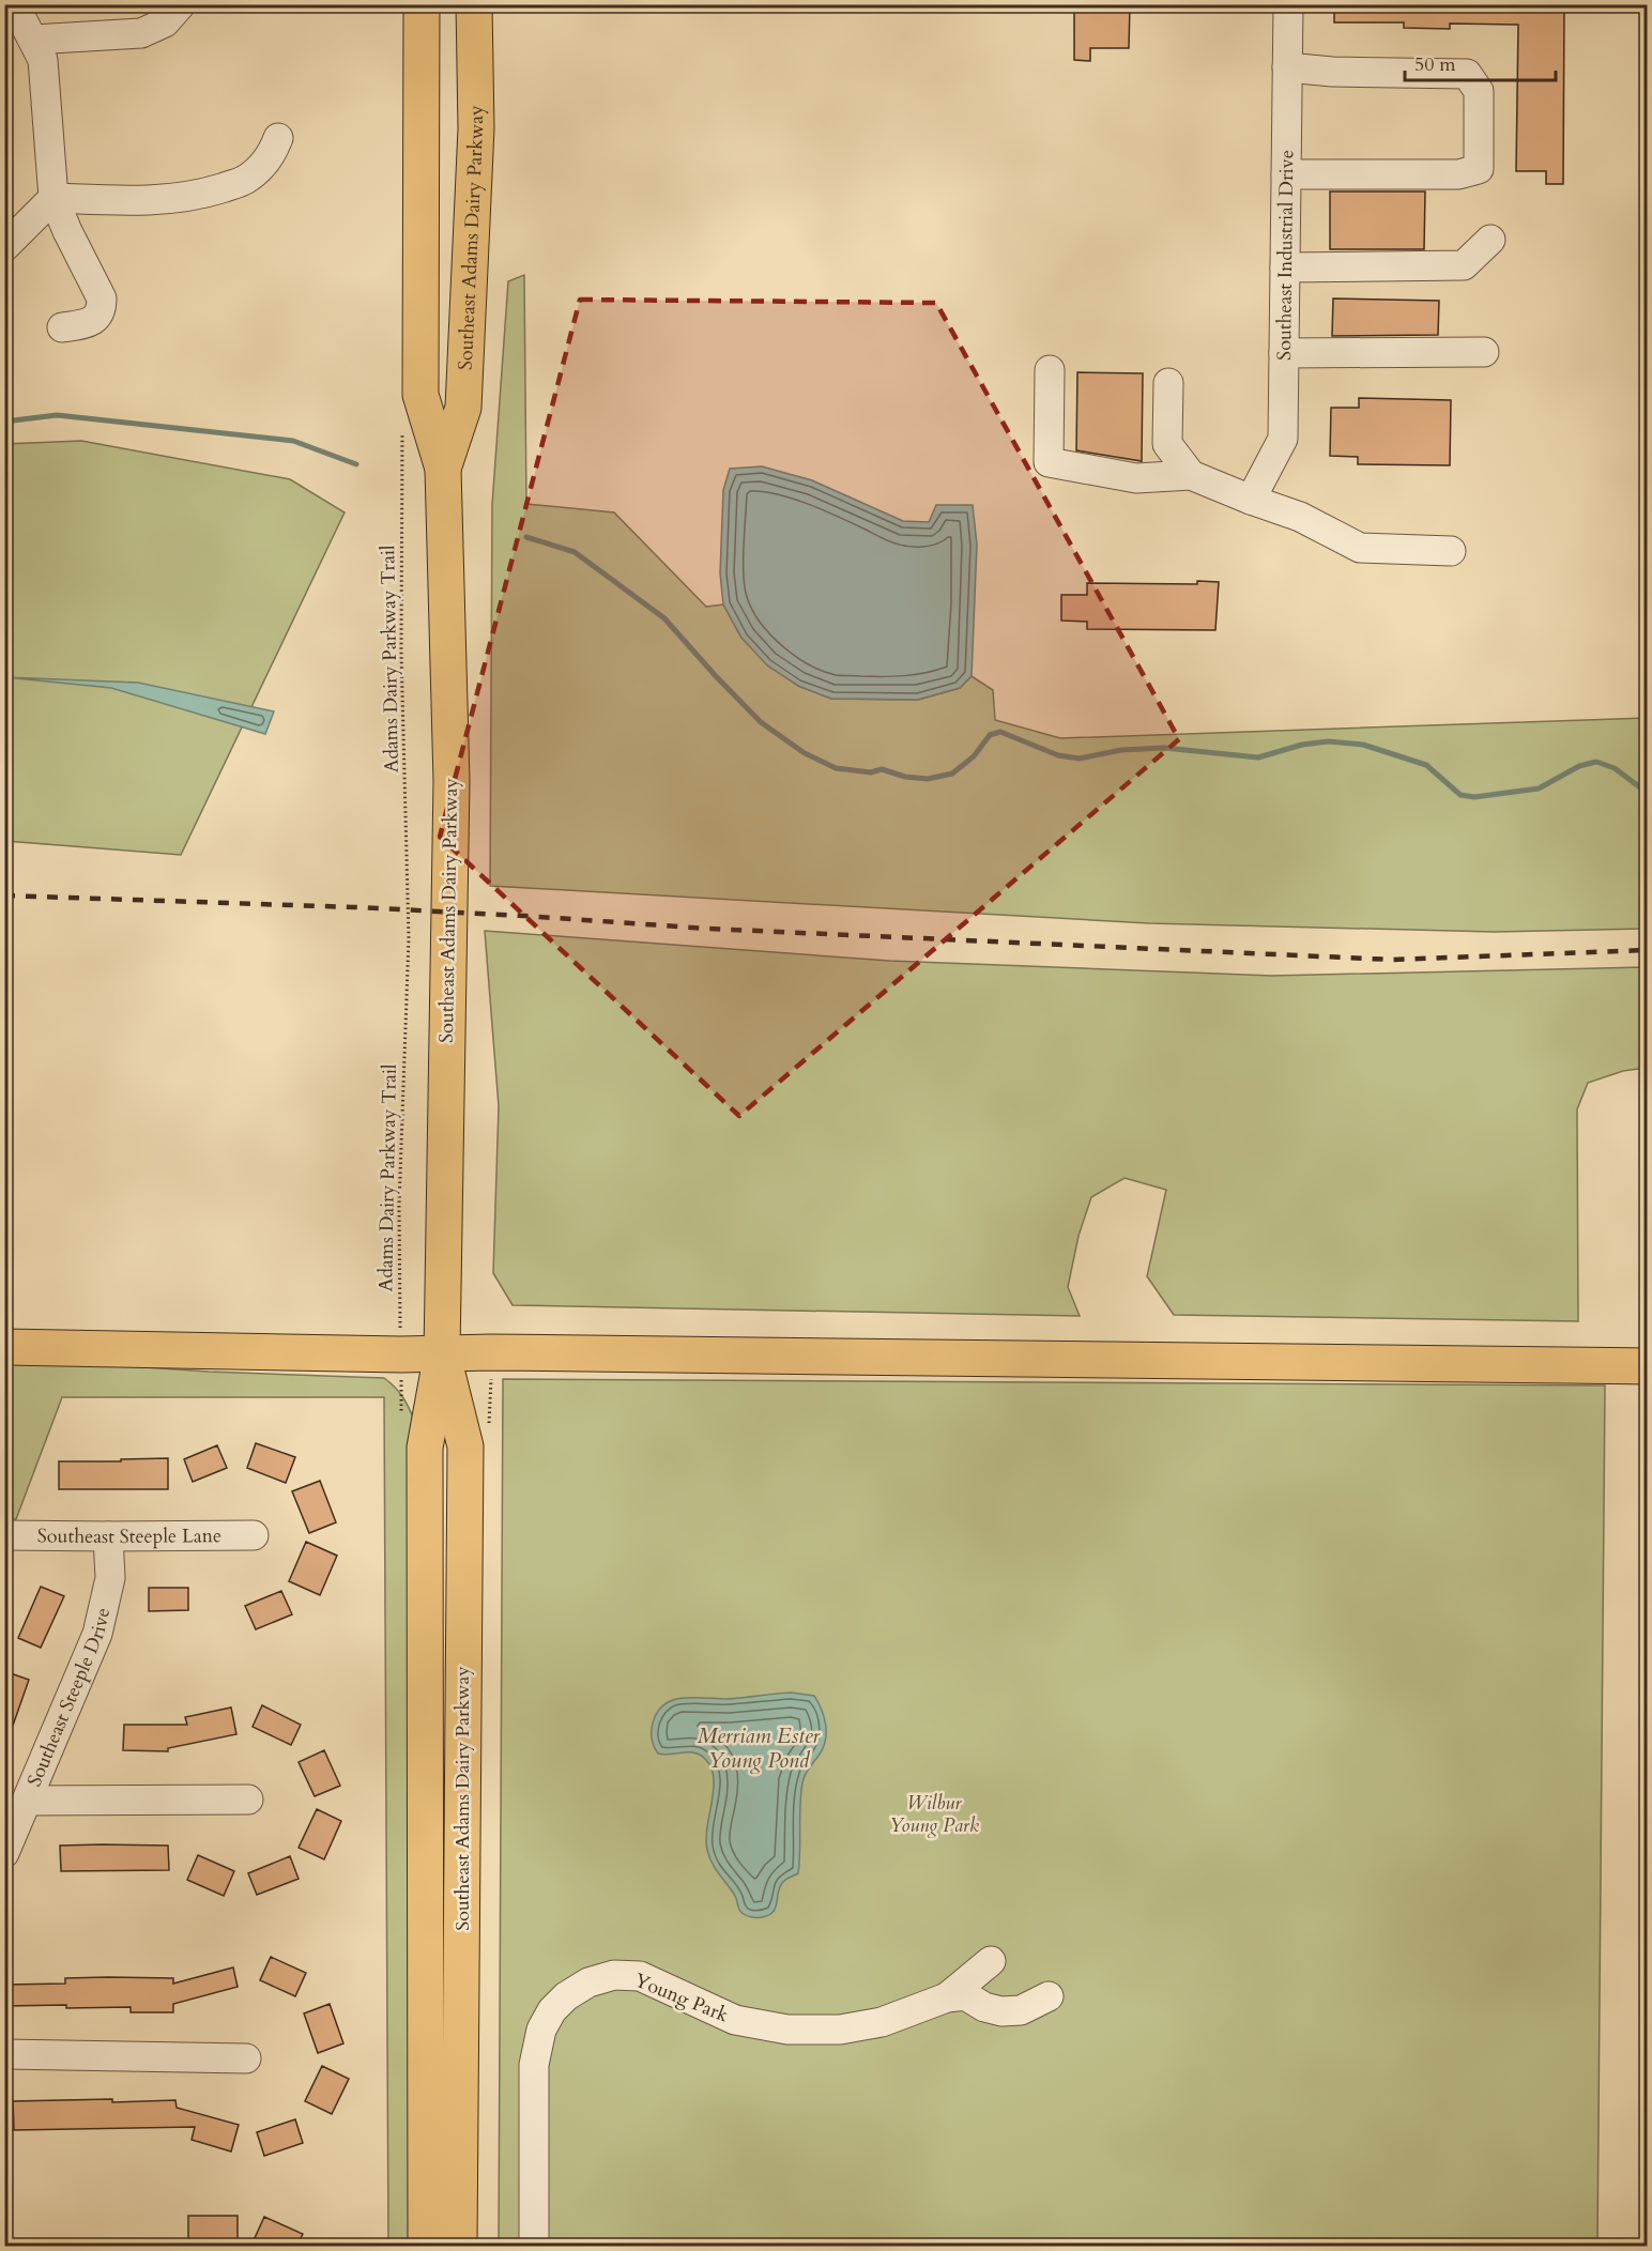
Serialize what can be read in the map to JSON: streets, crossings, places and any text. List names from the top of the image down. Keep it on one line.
{"streets":{"main road":["Southeast Adams Dairy Parkway"],"street":["Southeast Industrial Drive","Southeast Steeple Lane","Southeast Steeple Drive","Young Park"],"path":["Adams Dairy Parkway Trail"]},"crossings":[["Southeast Steeple Lane","Southeast Steeple Drive"]],"water":["Merriam Ester Young Pond"],"parks":["Wilbur Young Park"],"scale_bar":"50 m"}
